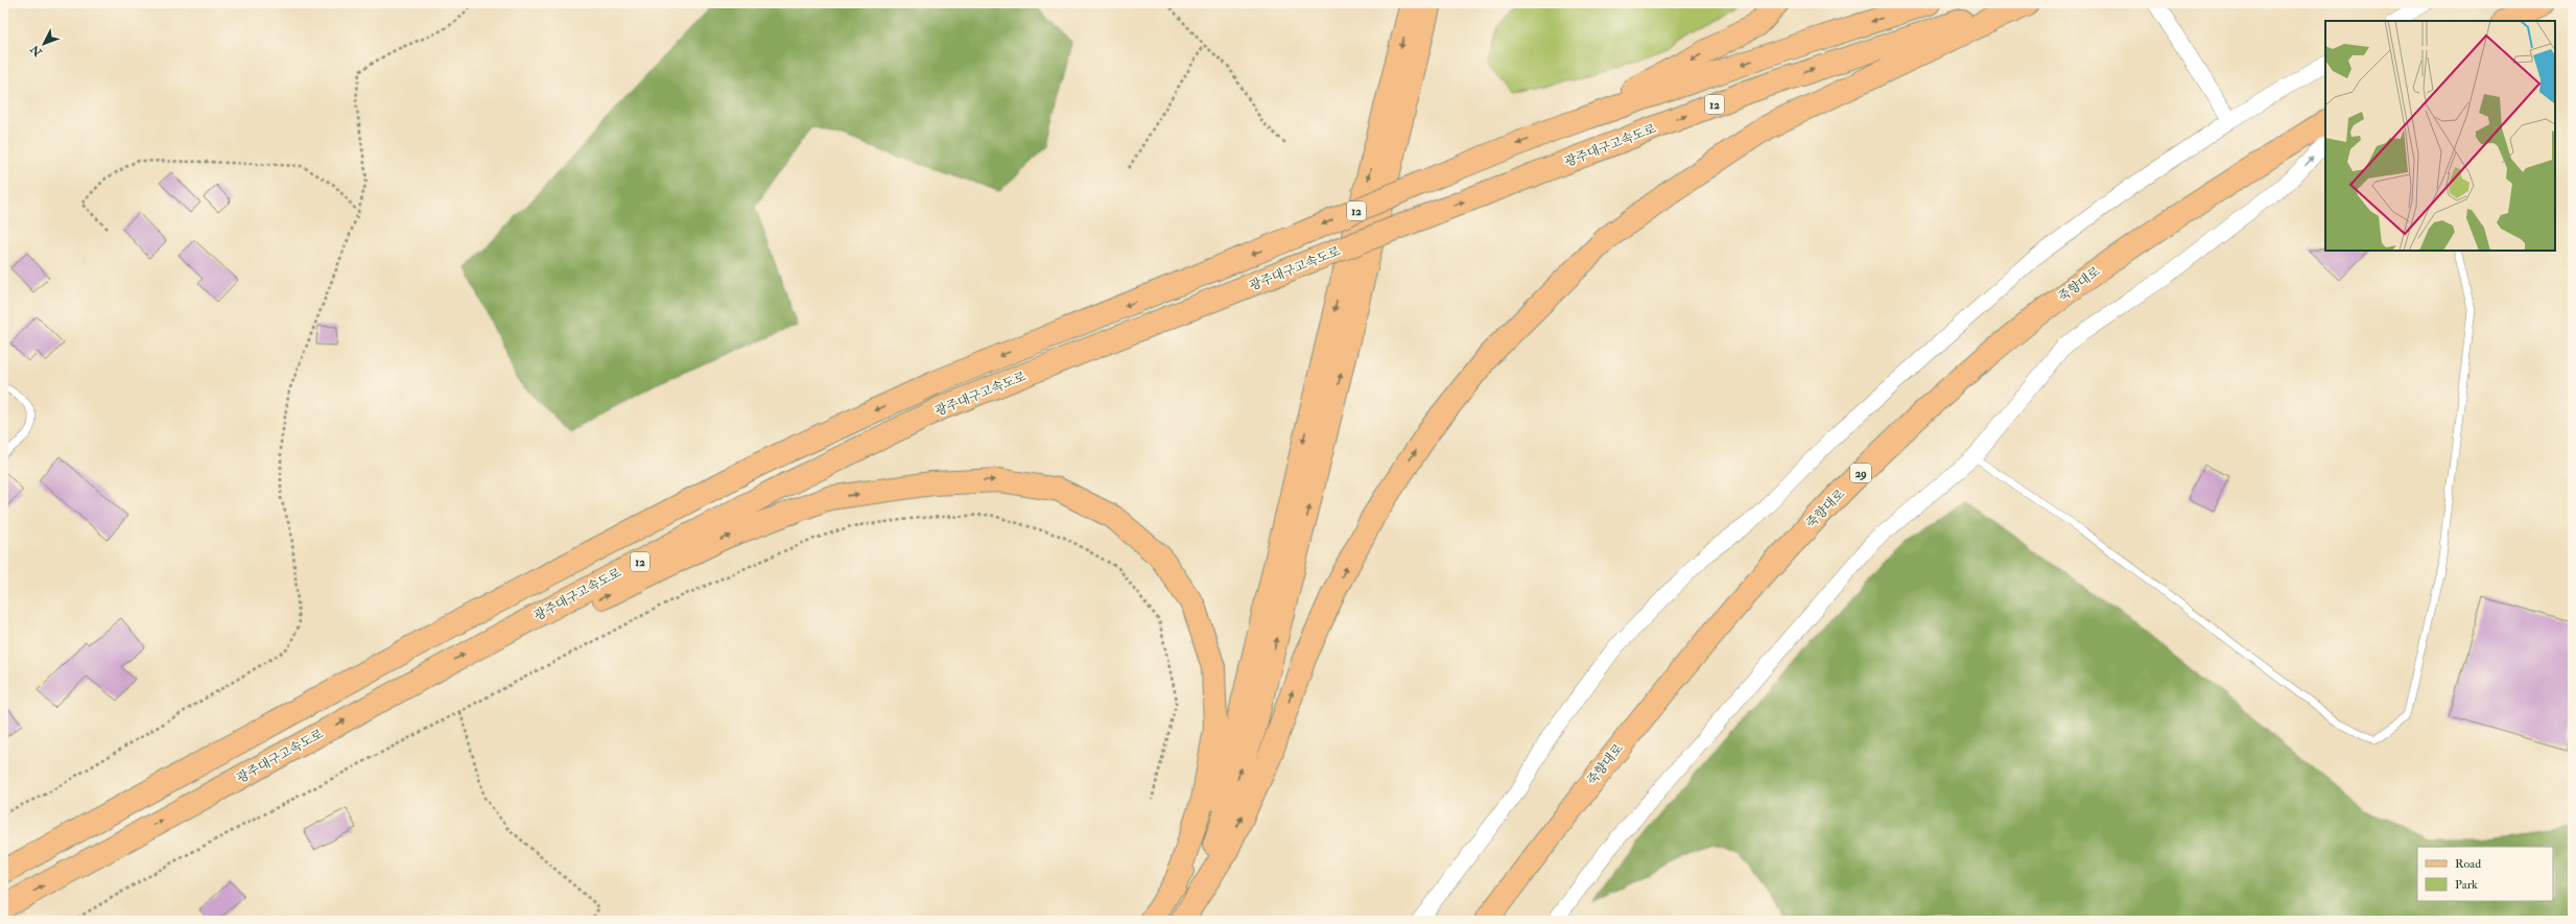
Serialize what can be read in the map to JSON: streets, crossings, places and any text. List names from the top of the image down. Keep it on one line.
{"streets":{"main road":["12","광주대구고속도로","죽향대로","29"]},"legend":["Road","Park"],"north":"bottom left"}
